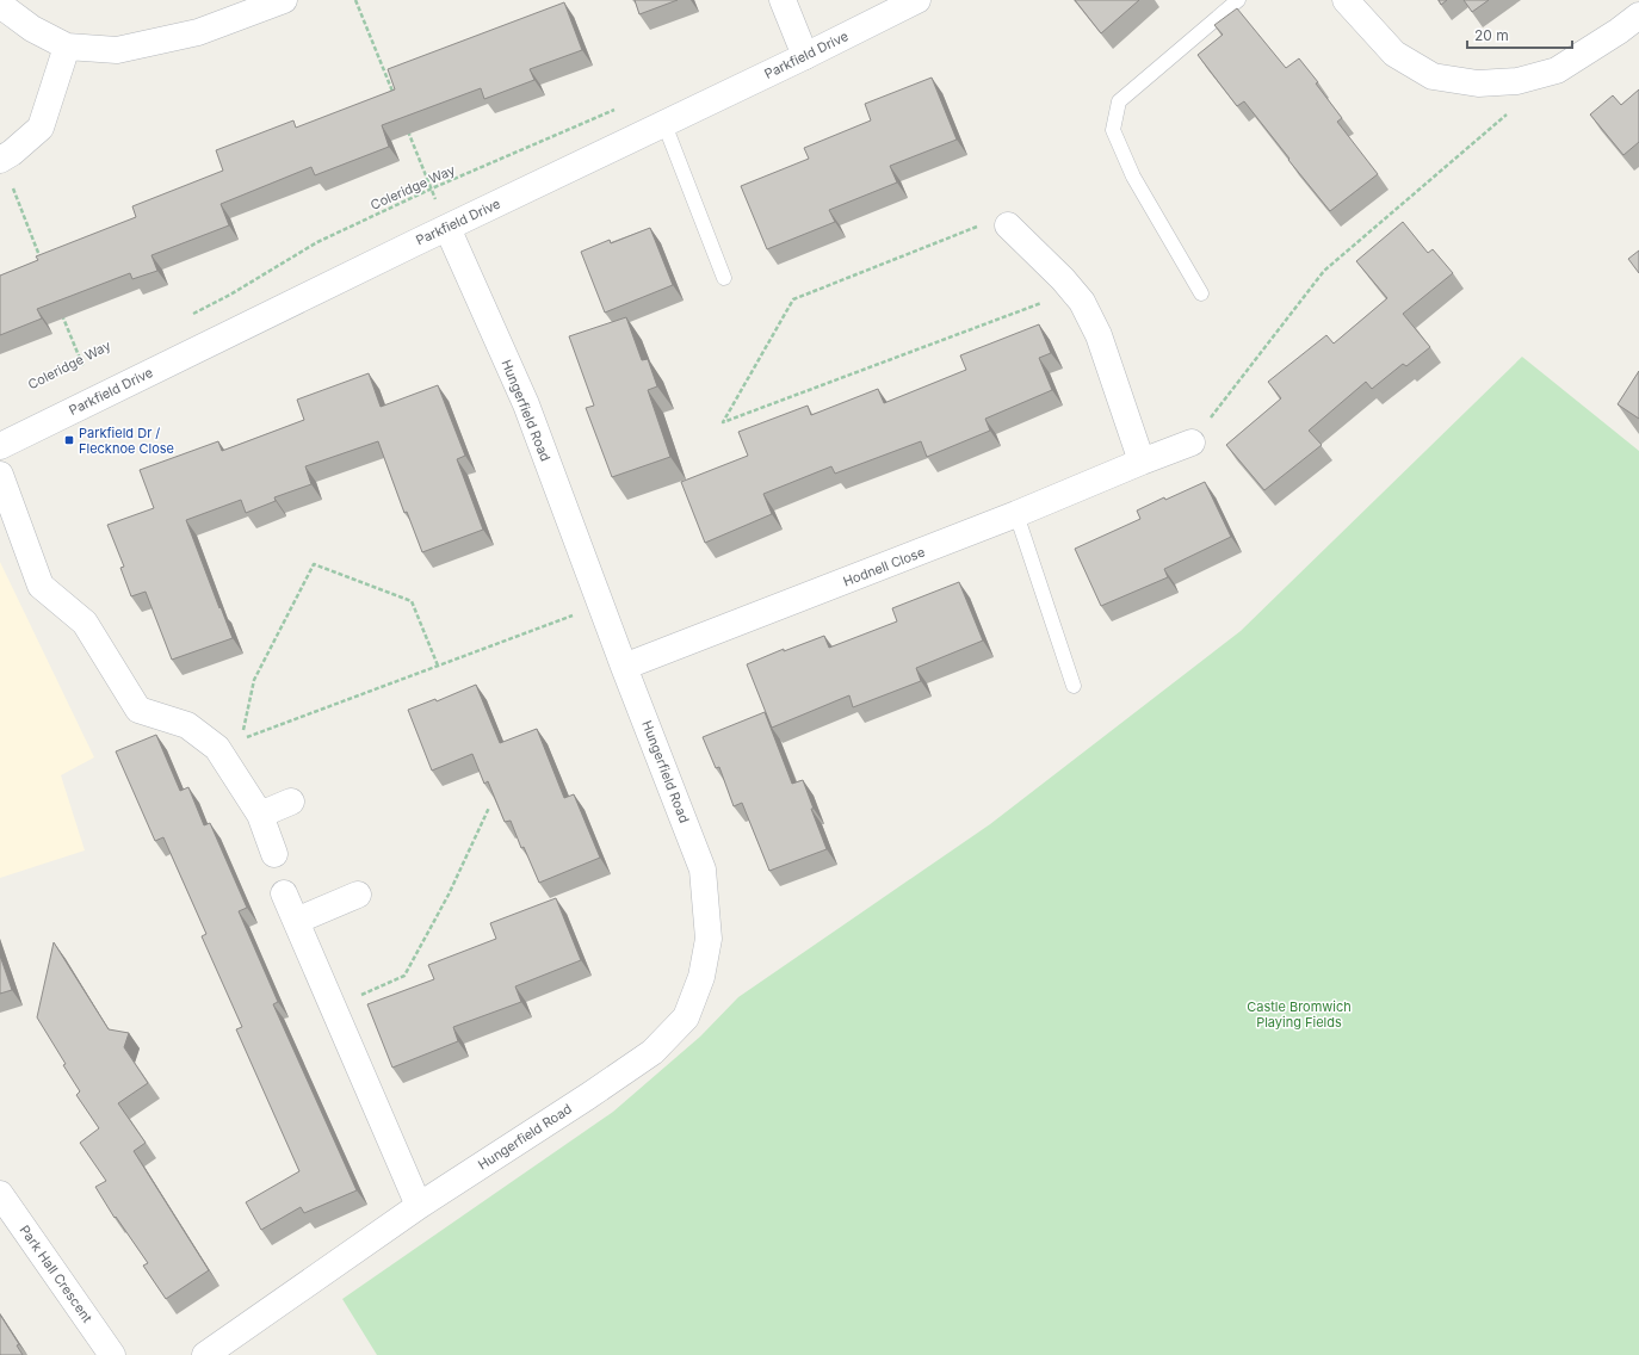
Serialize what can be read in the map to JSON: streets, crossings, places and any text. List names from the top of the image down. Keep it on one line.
{"streets":{"street":["Parkfield Drive","Hungerfield Road","Hodnell Close","Park Hall Crescent"],"path":["Coleridge Way"]},"crossings":[["Parkfield Drive","Hungerfield Road"],["Hungerfield Road","Hodnell Close"]],"parks":["Castle Bromwich Playing Fields"],"places":{"transit":["Parkfield Dr / Flecknoe Close"]},"scale_bar":"20 m"}
